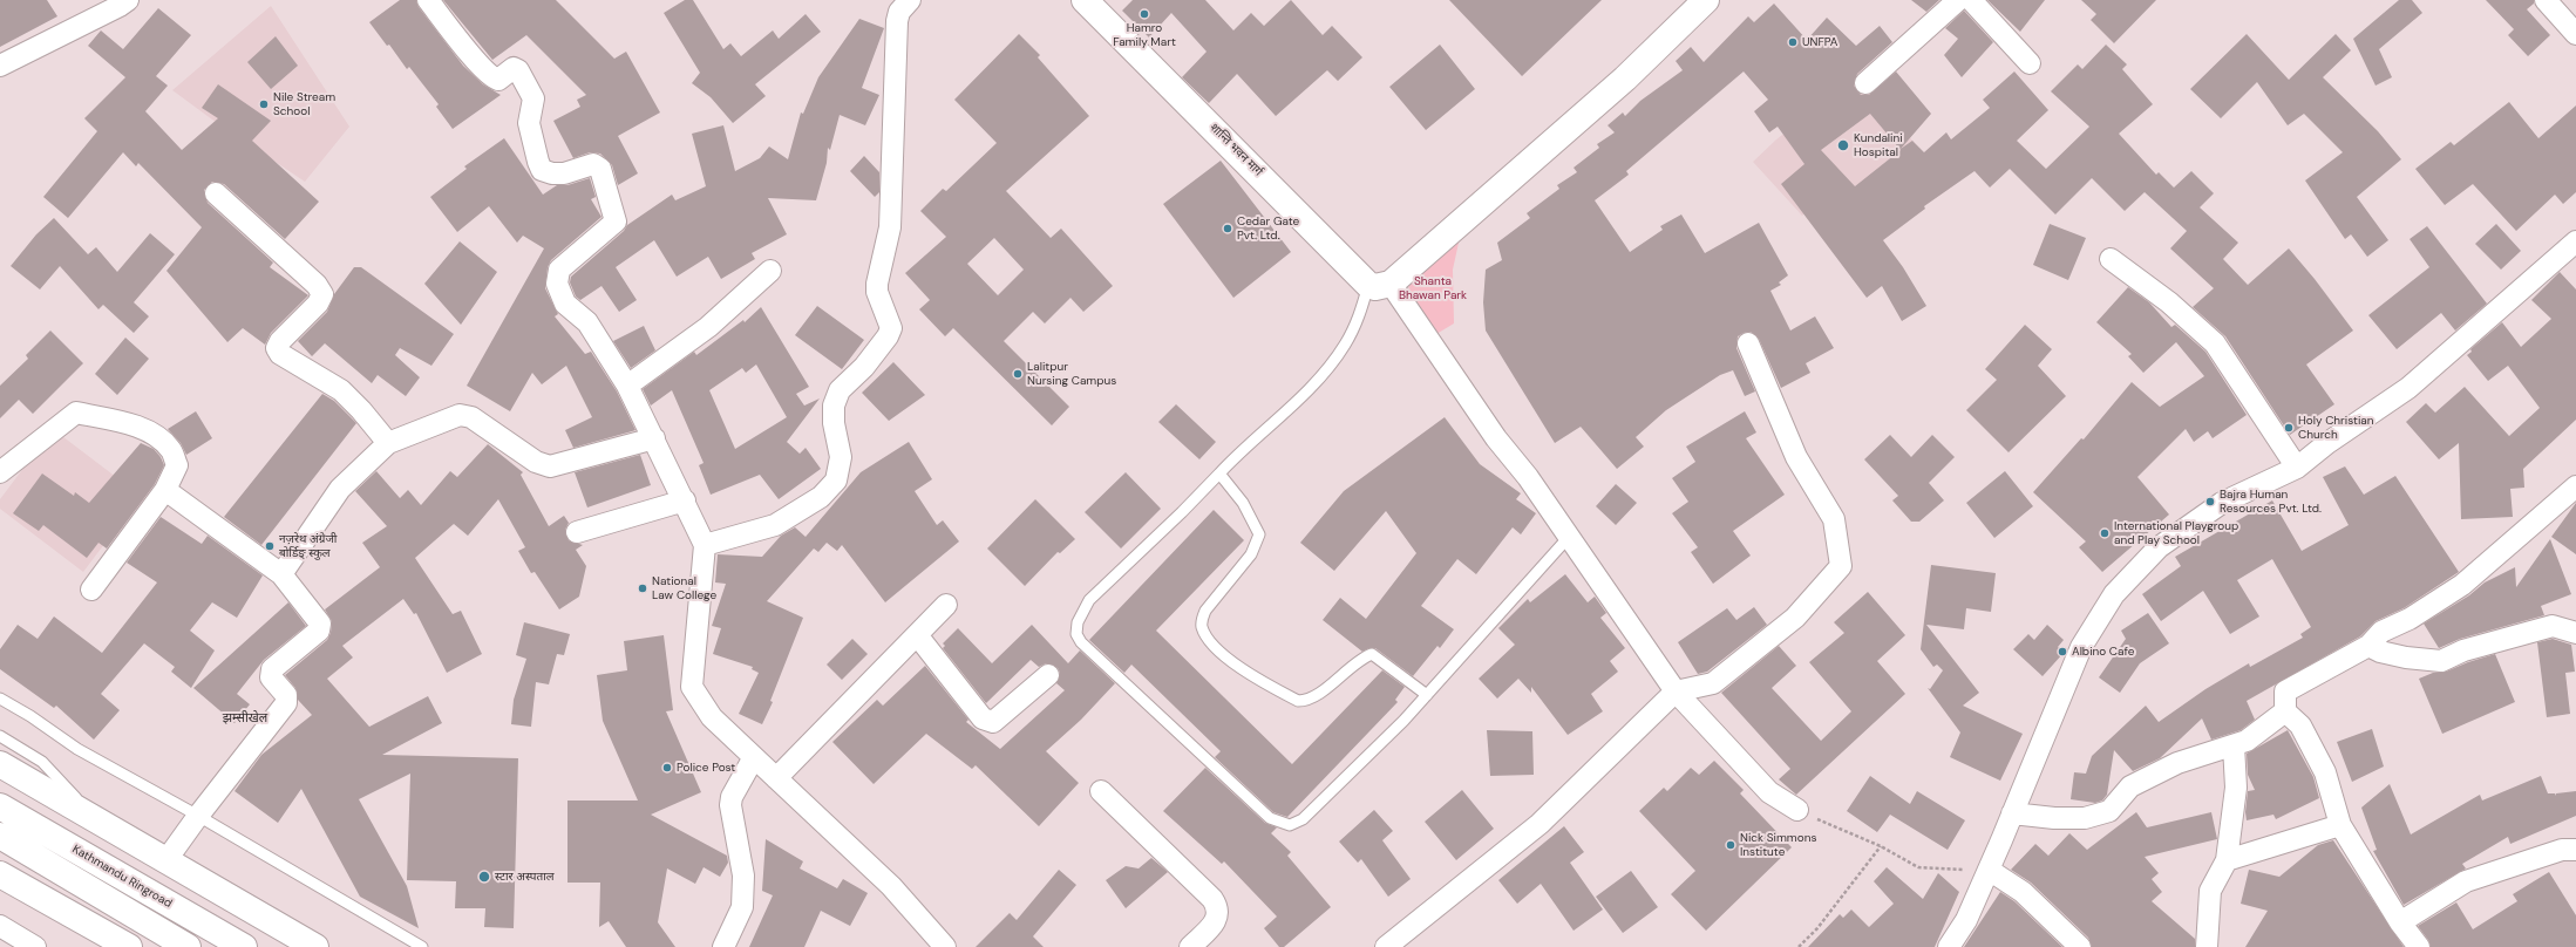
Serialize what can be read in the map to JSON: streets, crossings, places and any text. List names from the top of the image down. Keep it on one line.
{"streets":{"main road":["शान्ति भवन मार्ग","Kathmandu Ringroad"]},"districts":["झम्सीखेल"],"parks":["Shanta Bhawan Park"],"places":["Hamro Family Mart","UNFPA","Nile Stream School","Kundalini Hospital","Cedar Gate Pvt. Ltd.","Lalitpur Nursing Campus","Holy Christian Church","Bajra Human Resources Pvt. Ltd.","International Playgroup and Play School","नज़रेथ अंग्रेजी बोर्डिङ् स्कुल","National Law College","Albino Cafe","Police Post","Nick Simmons Institute","स्टार अस्पताल"]}
